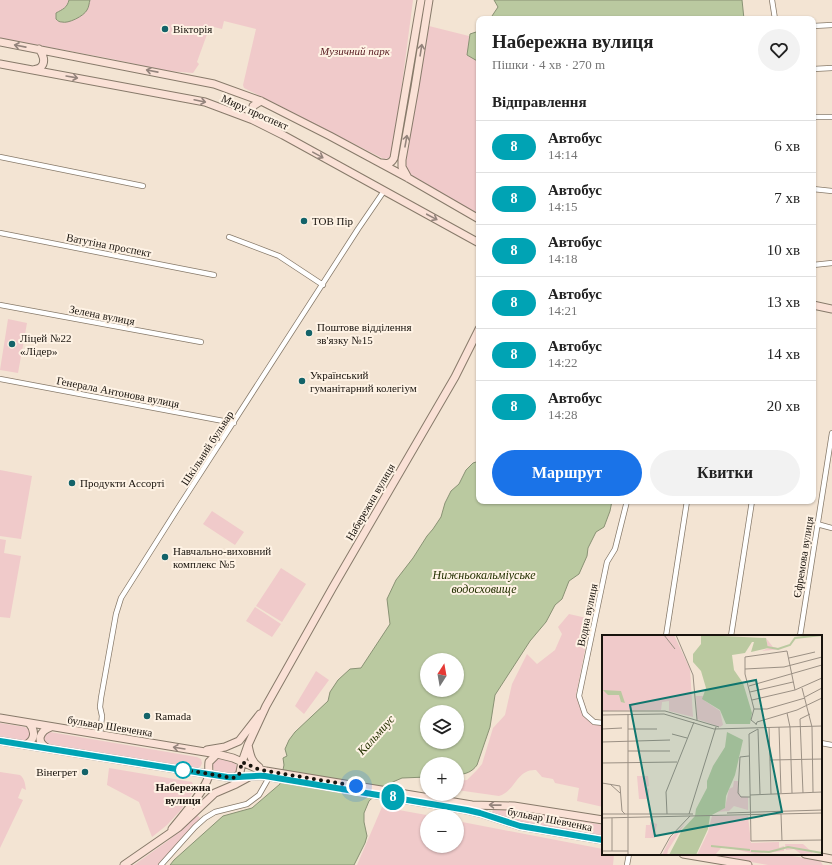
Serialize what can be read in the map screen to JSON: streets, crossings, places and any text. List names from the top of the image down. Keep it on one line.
{"streets":{"main road":["Миру проспект","Набережна вулиця","бульвар Шевченка"],"street":["Ватутіна проспект","Зелена вулиця","Генерала Антонова вулиця","Шкільний бульвар","Єфремова вулиця","Водна вулиця"]},"crossings":[["Миру проспект","Шкільний бульвар"],["Генерала Антонова вулиця","Шкільний бульвар"],["Шкільний бульвар","бульвар Шевченка"],["Набережна вулиця","бульвар Шевченка"]],"water":["Нижньокальміуське водосховище","Кальмиус"],"parks":["Музичний парк"],"places":["Вікторія","ТОВ Пір","Поштове відділення зв'язку №15","Ліцей №22 «Лідер»","Український гуманітарний колегіум","Продукти Ассорті","Навчально-виховний комплекс №5","Ramada","Набережна вулиця","Вінегрет"],"lines":["bus line 8"],"north":"top","page":{"on_map":"8","heading":[["Набережна вулиця","Пішки · 4 хв · 270 m"],"Відправлення"],"list":[{"mark":"8","name":"Автобус","note":"14:14","value":"6 хв"},{"mark":"8","name":"Автобус","note":"14:15","value":"7 хв"},{"mark":"8","name":"Автобус","note":"14:18","value":"10 хв"},{"mark":"8","name":"Автобус","note":"14:21","value":"13 хв"},{"mark":"8","name":"Автобус","note":"14:22","value":"14 хв"},{"mark":"8","name":"Автобус","note":"14:28","value":"20 хв"}],"buttons":["Маршрут","Квитки"],"map_buttons":["+","−"]}}
